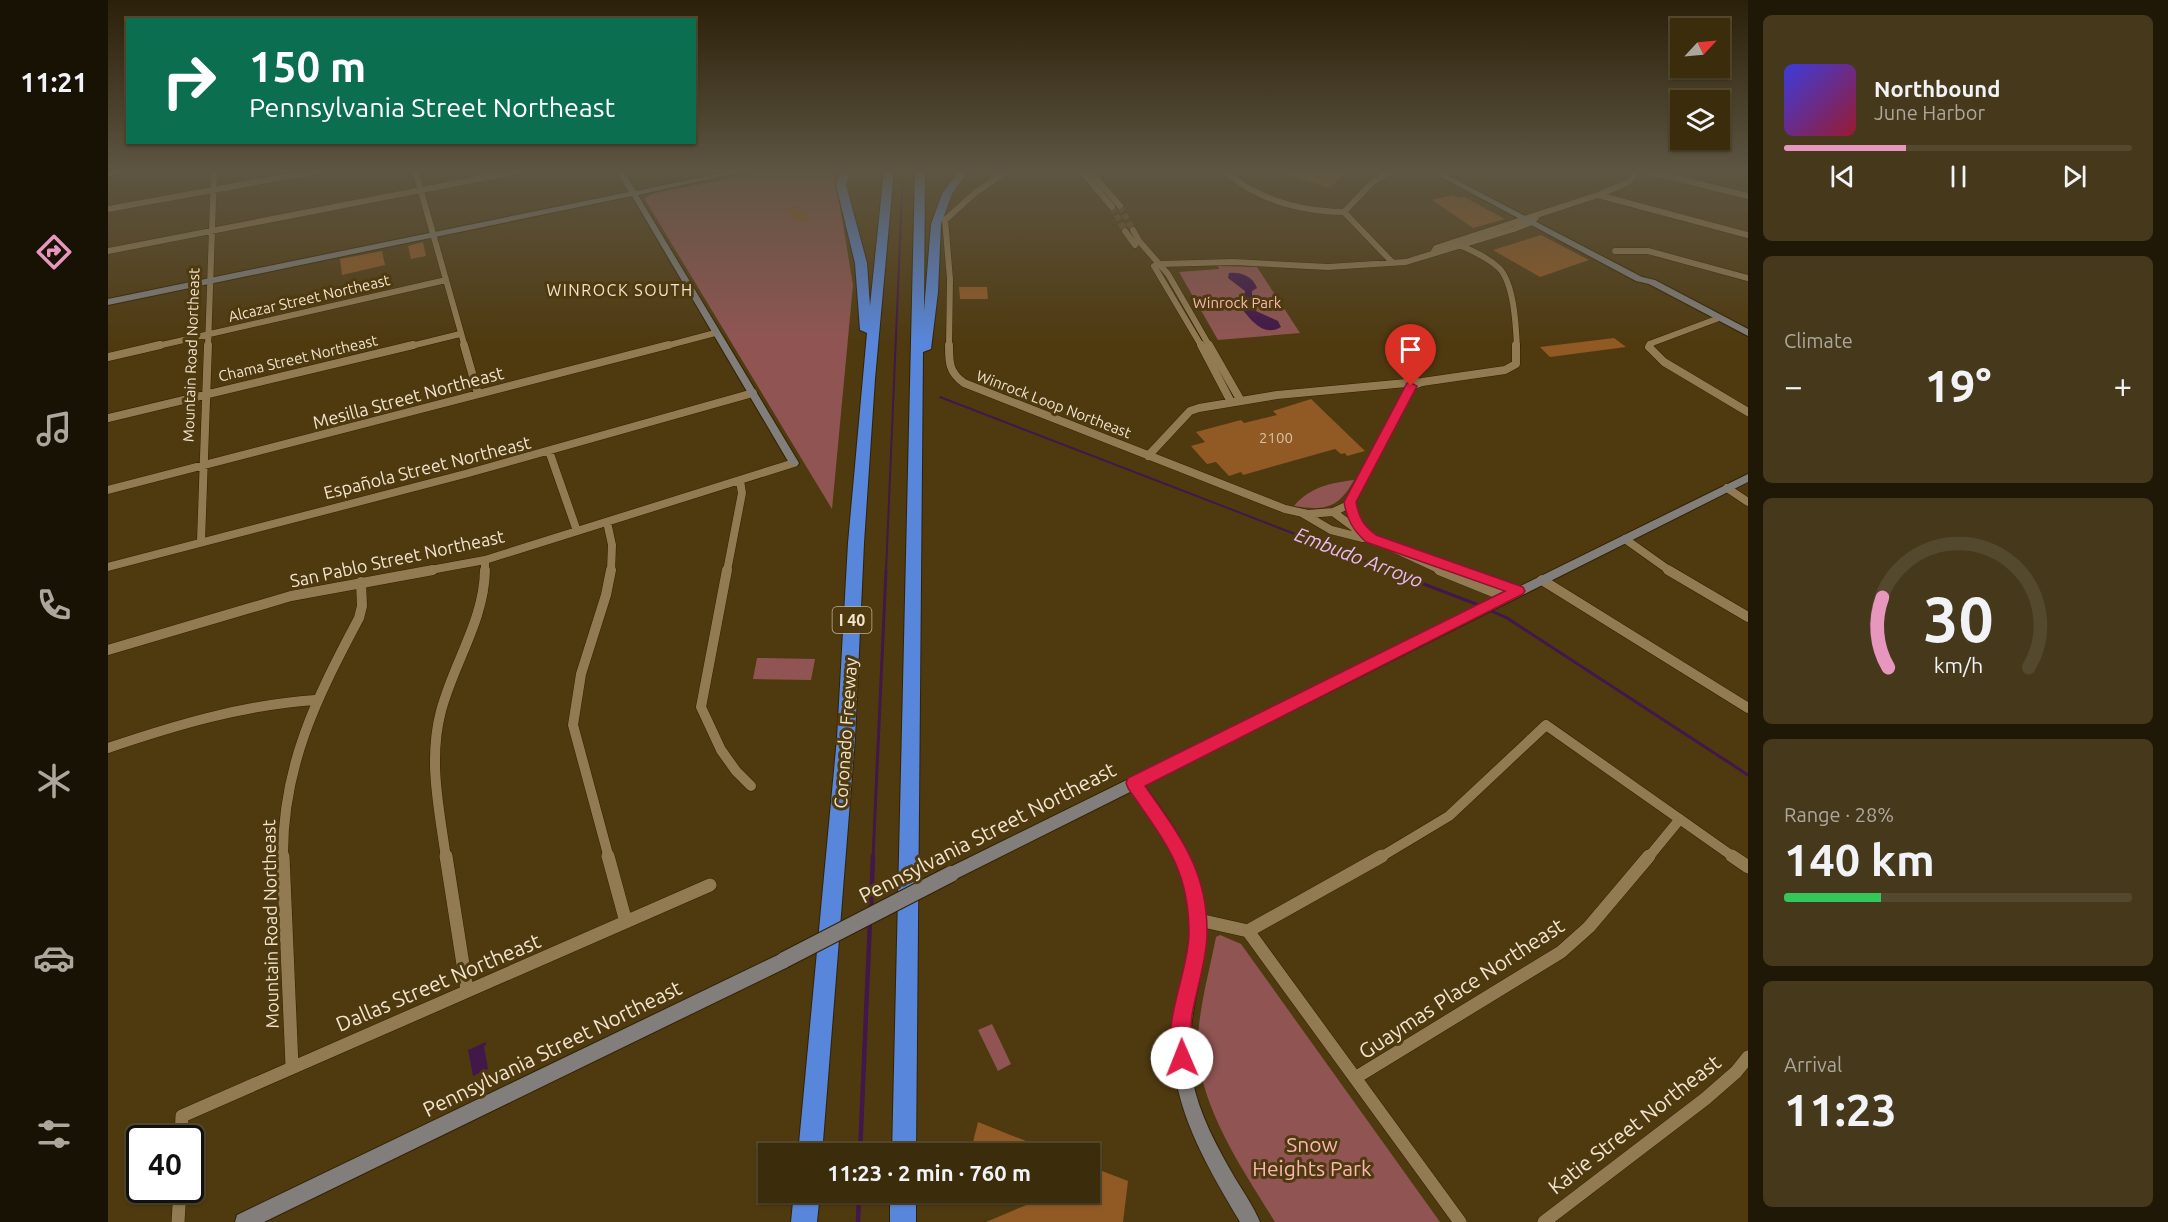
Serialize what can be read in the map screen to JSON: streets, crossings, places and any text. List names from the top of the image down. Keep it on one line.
{"streets":{"highway":["I 40","Coronado Freeway"],"street":["Alcazar Street Northeast","Mountain Road Northeast","Chama Street Northeast","Mesilla Street Northeast","Winrock Loop Northeast","Española Street Northeast","San Pablo Street Northeast","Pennsylvania Street Northeast","Dallas Street Northeast","Guaymas Place Northeast","Katie Street Northeast"]},"crossings":[["Alcazar Street Northeast","Mountain Road Northeast"],["Mountain Road Northeast","Chama Street Northeast"],["Mountain Road Northeast","Mesilla Street Northeast"],["Mountain Road Northeast","Española Street Northeast"],["Mountain Road Northeast","San Pablo Street Northeast"],["Mountain Road Northeast","Dallas Street Northeast"],["Winrock Loop Northeast","Pennsylvania Street Northeast"]],"districts":["WINROCK SOUTH"],"water":["Embudo Arroyo"],"parks":["Winrock Park","Snow Heights Park"],"house_numbers":["2100"],"north":"top right","page":{"tabs":"11:21","turn":["150 m","Pennsylvania Street Northeast"],"song":["Northbound","June Harbor"],"tile":["Climate",["Range · 28%","140 km"],["Arrival","11:23"]],"heat":["−","19°","+"],"limit":"40","trip":"11:23 · 2 min · 760 m","gauge":["30","km/h"]}}
